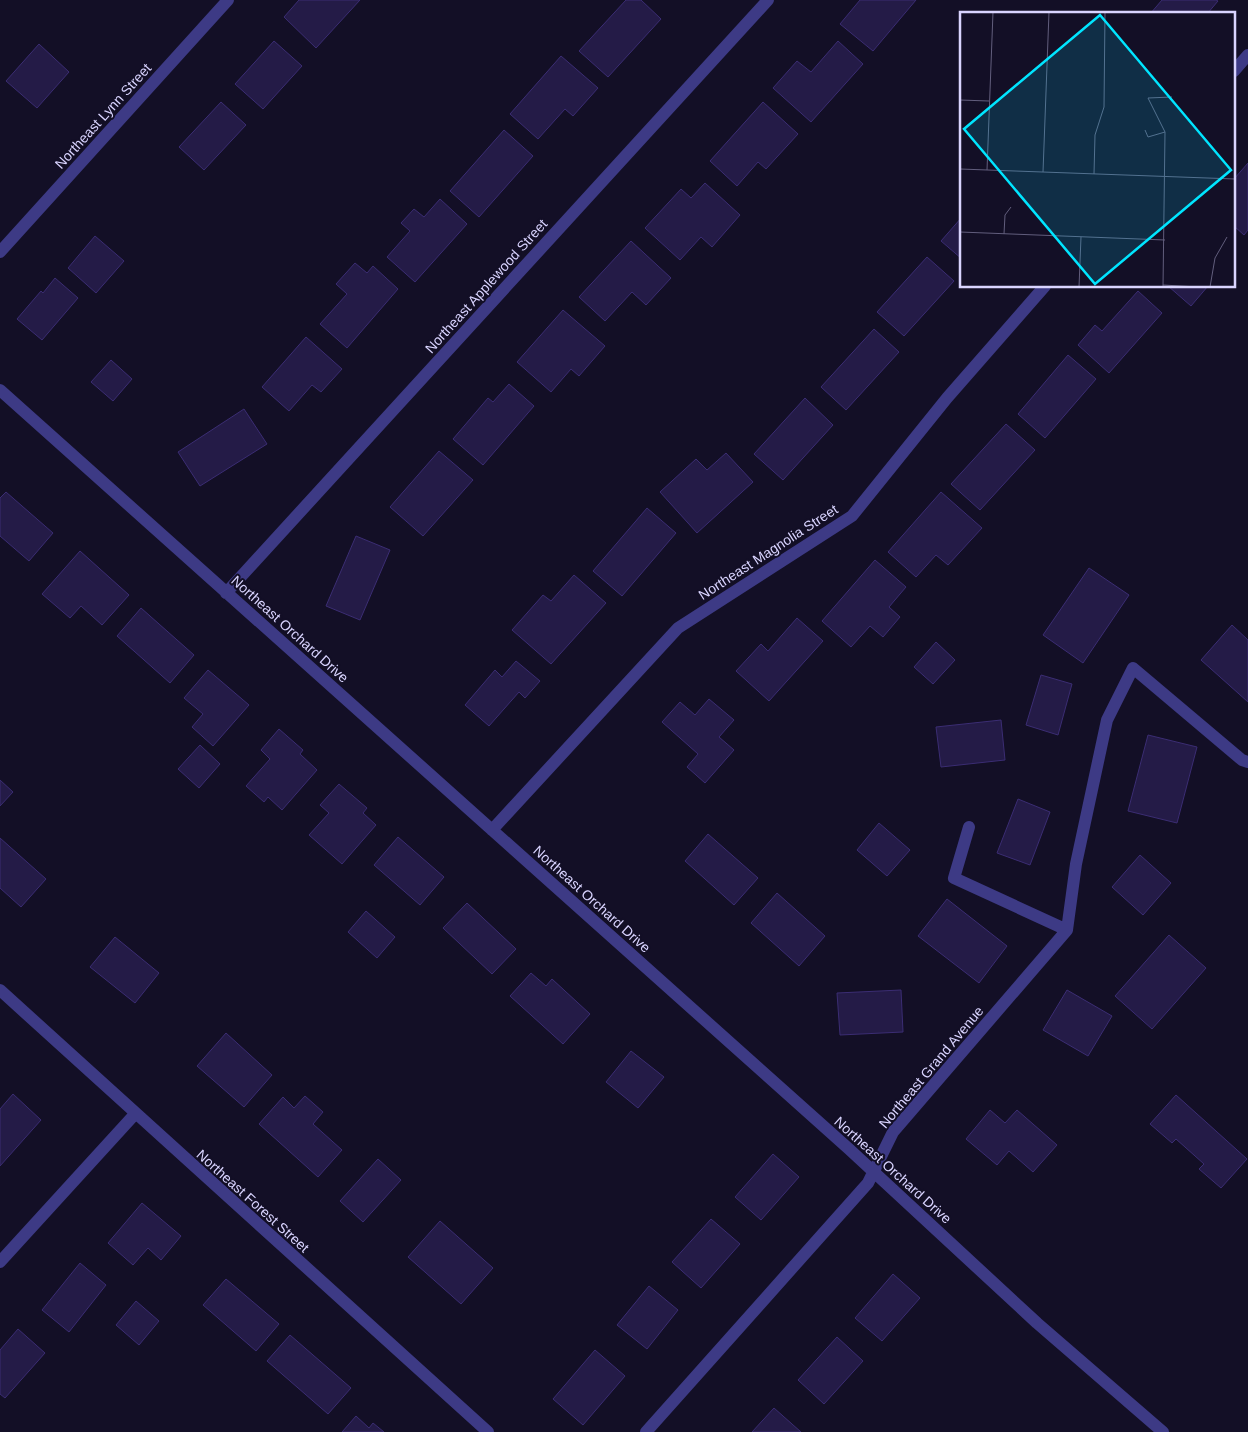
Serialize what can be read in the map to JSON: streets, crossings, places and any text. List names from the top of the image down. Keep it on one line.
{"streets":{"street":["Northeast Lynn Street","Northeast Applewood Street","Northeast Magnolia Street","Northeast Orchard Drive","Northeast Grand Avenue","Northeast Forest Street"]},"crossings":[["Northeast Applewood Street","Northeast Orchard Drive"],["Northeast Magnolia Street","Northeast Orchard Drive"],["Northeast Orchard Drive","Northeast Grand Avenue"]]}
